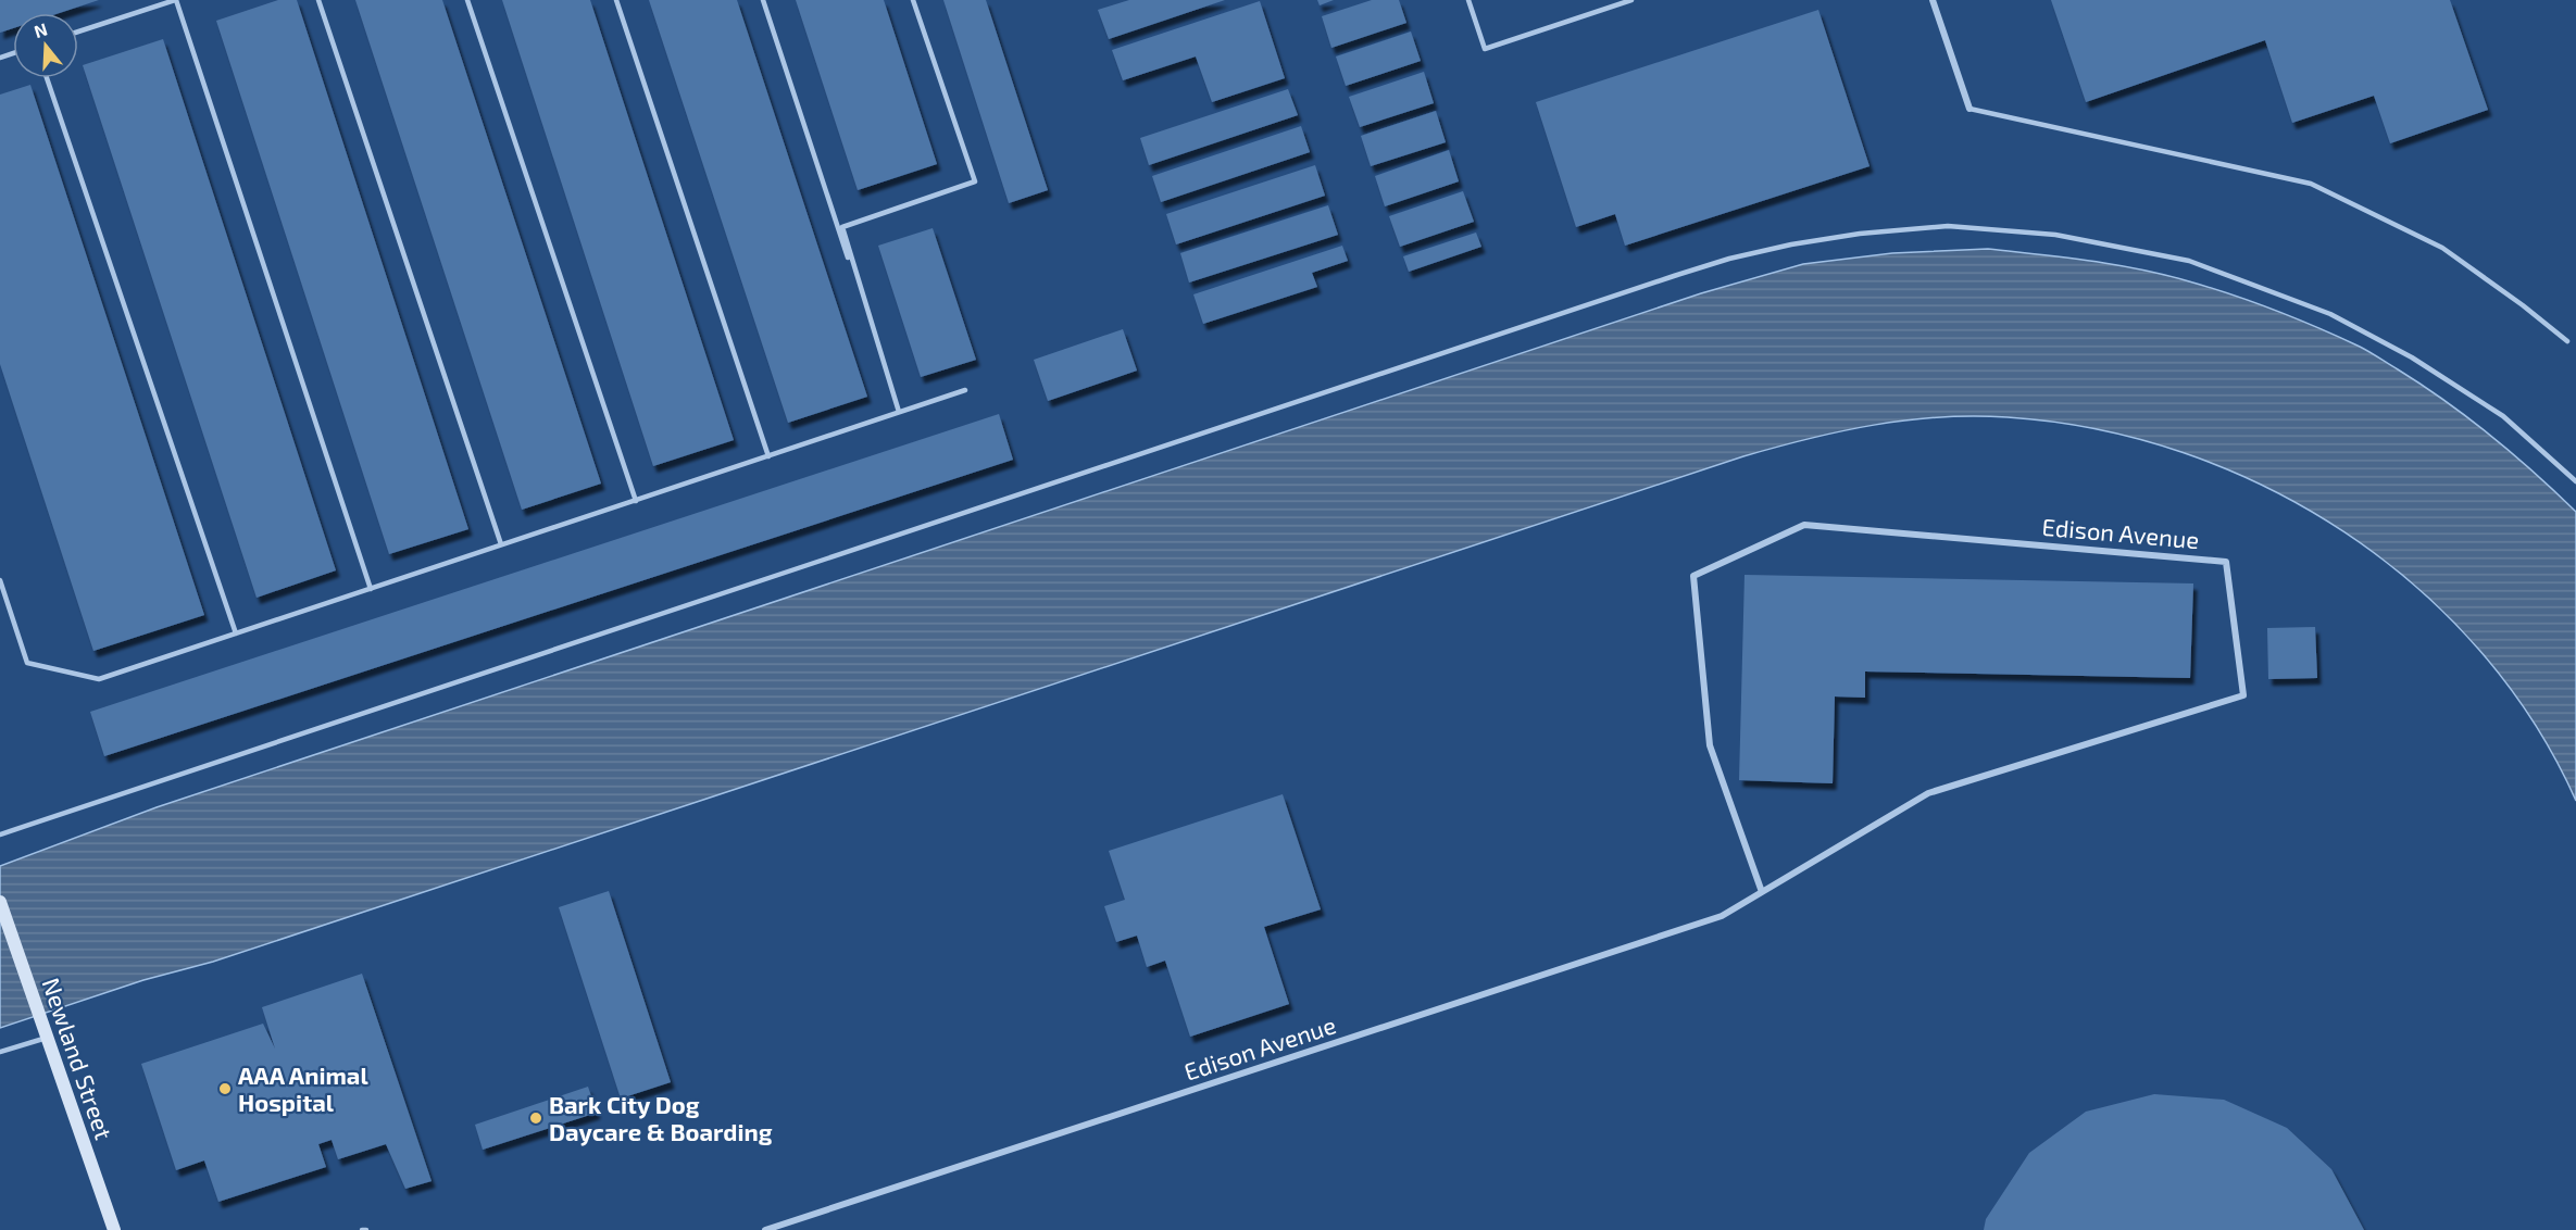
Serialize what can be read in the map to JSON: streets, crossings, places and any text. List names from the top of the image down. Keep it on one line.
{"streets":{"street":["Edison Avenue","Newland Street"]},"places":["AAA Animal Hospital","Bark City Dog Daycare & Boarding"],"north":"top"}
